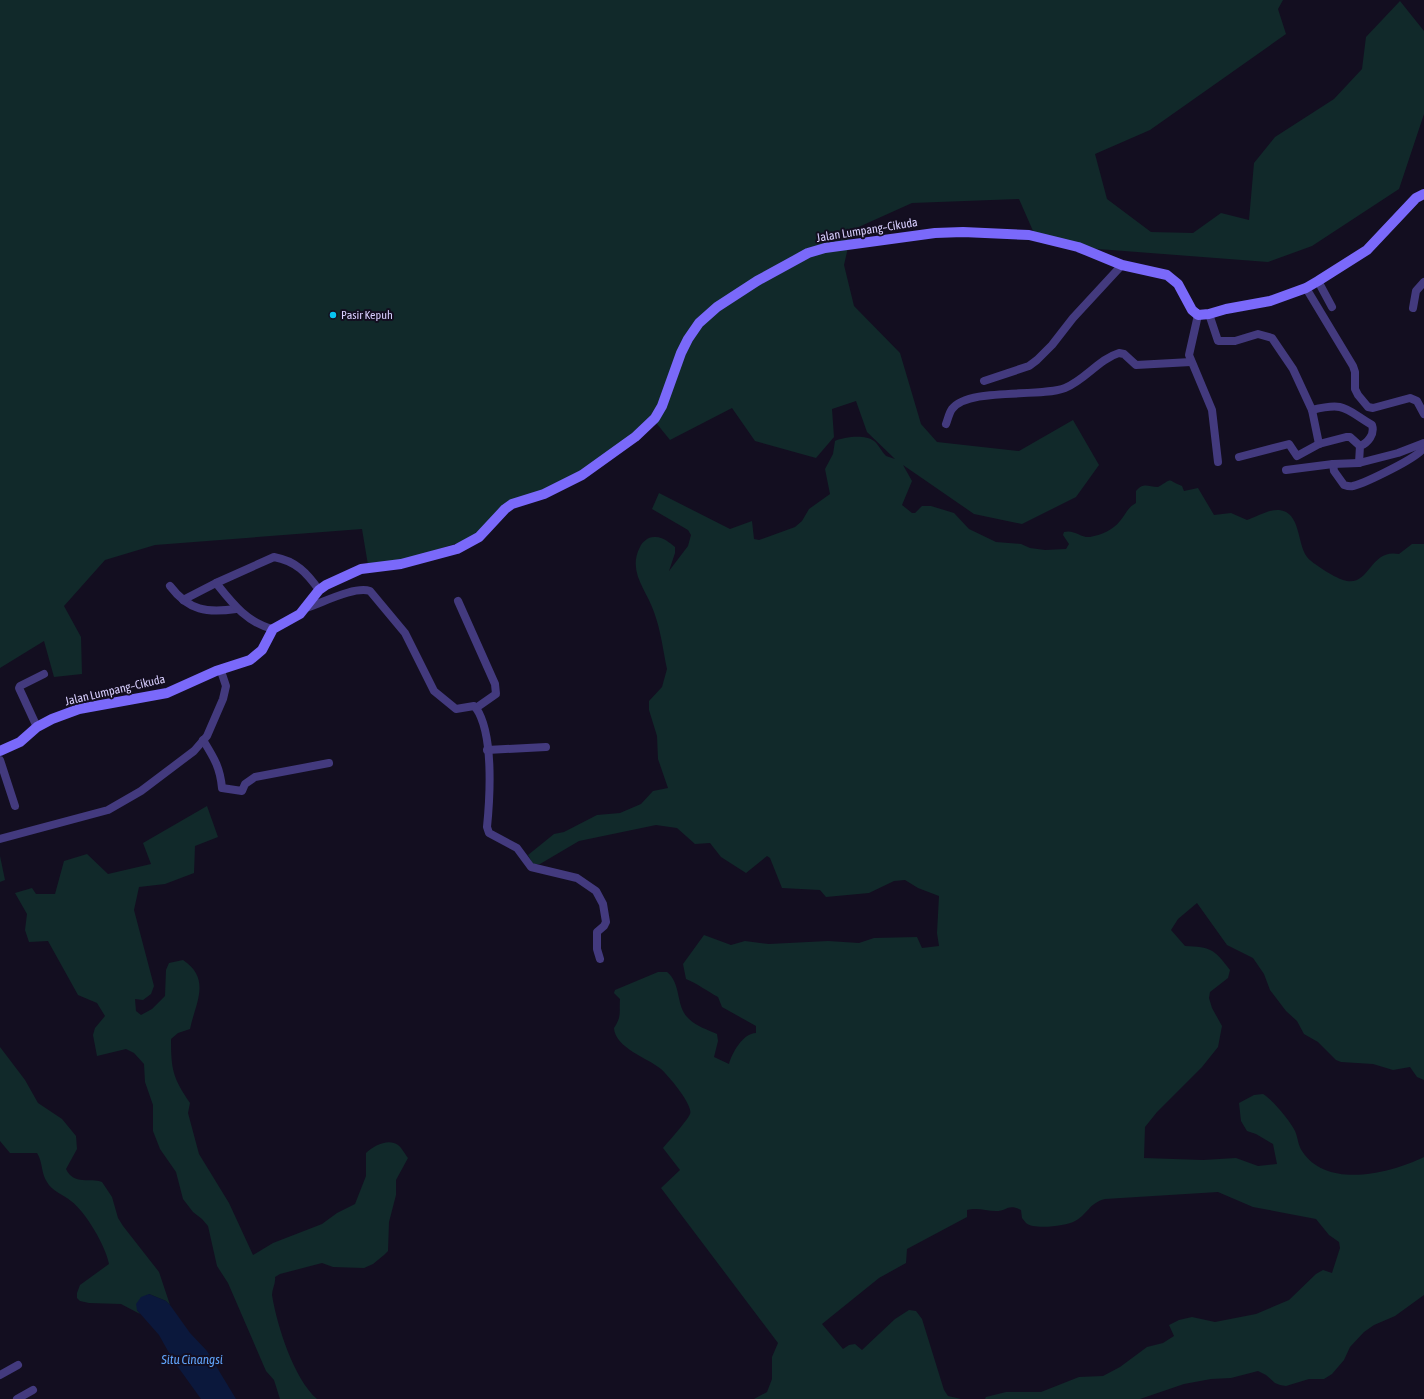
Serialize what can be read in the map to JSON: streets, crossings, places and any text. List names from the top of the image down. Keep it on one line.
{"streets":{"street":["Jalan Lumpang–Cikuda"]},"water":["Situ Cinangsi"],"places":["Pasir Kepuh"]}
